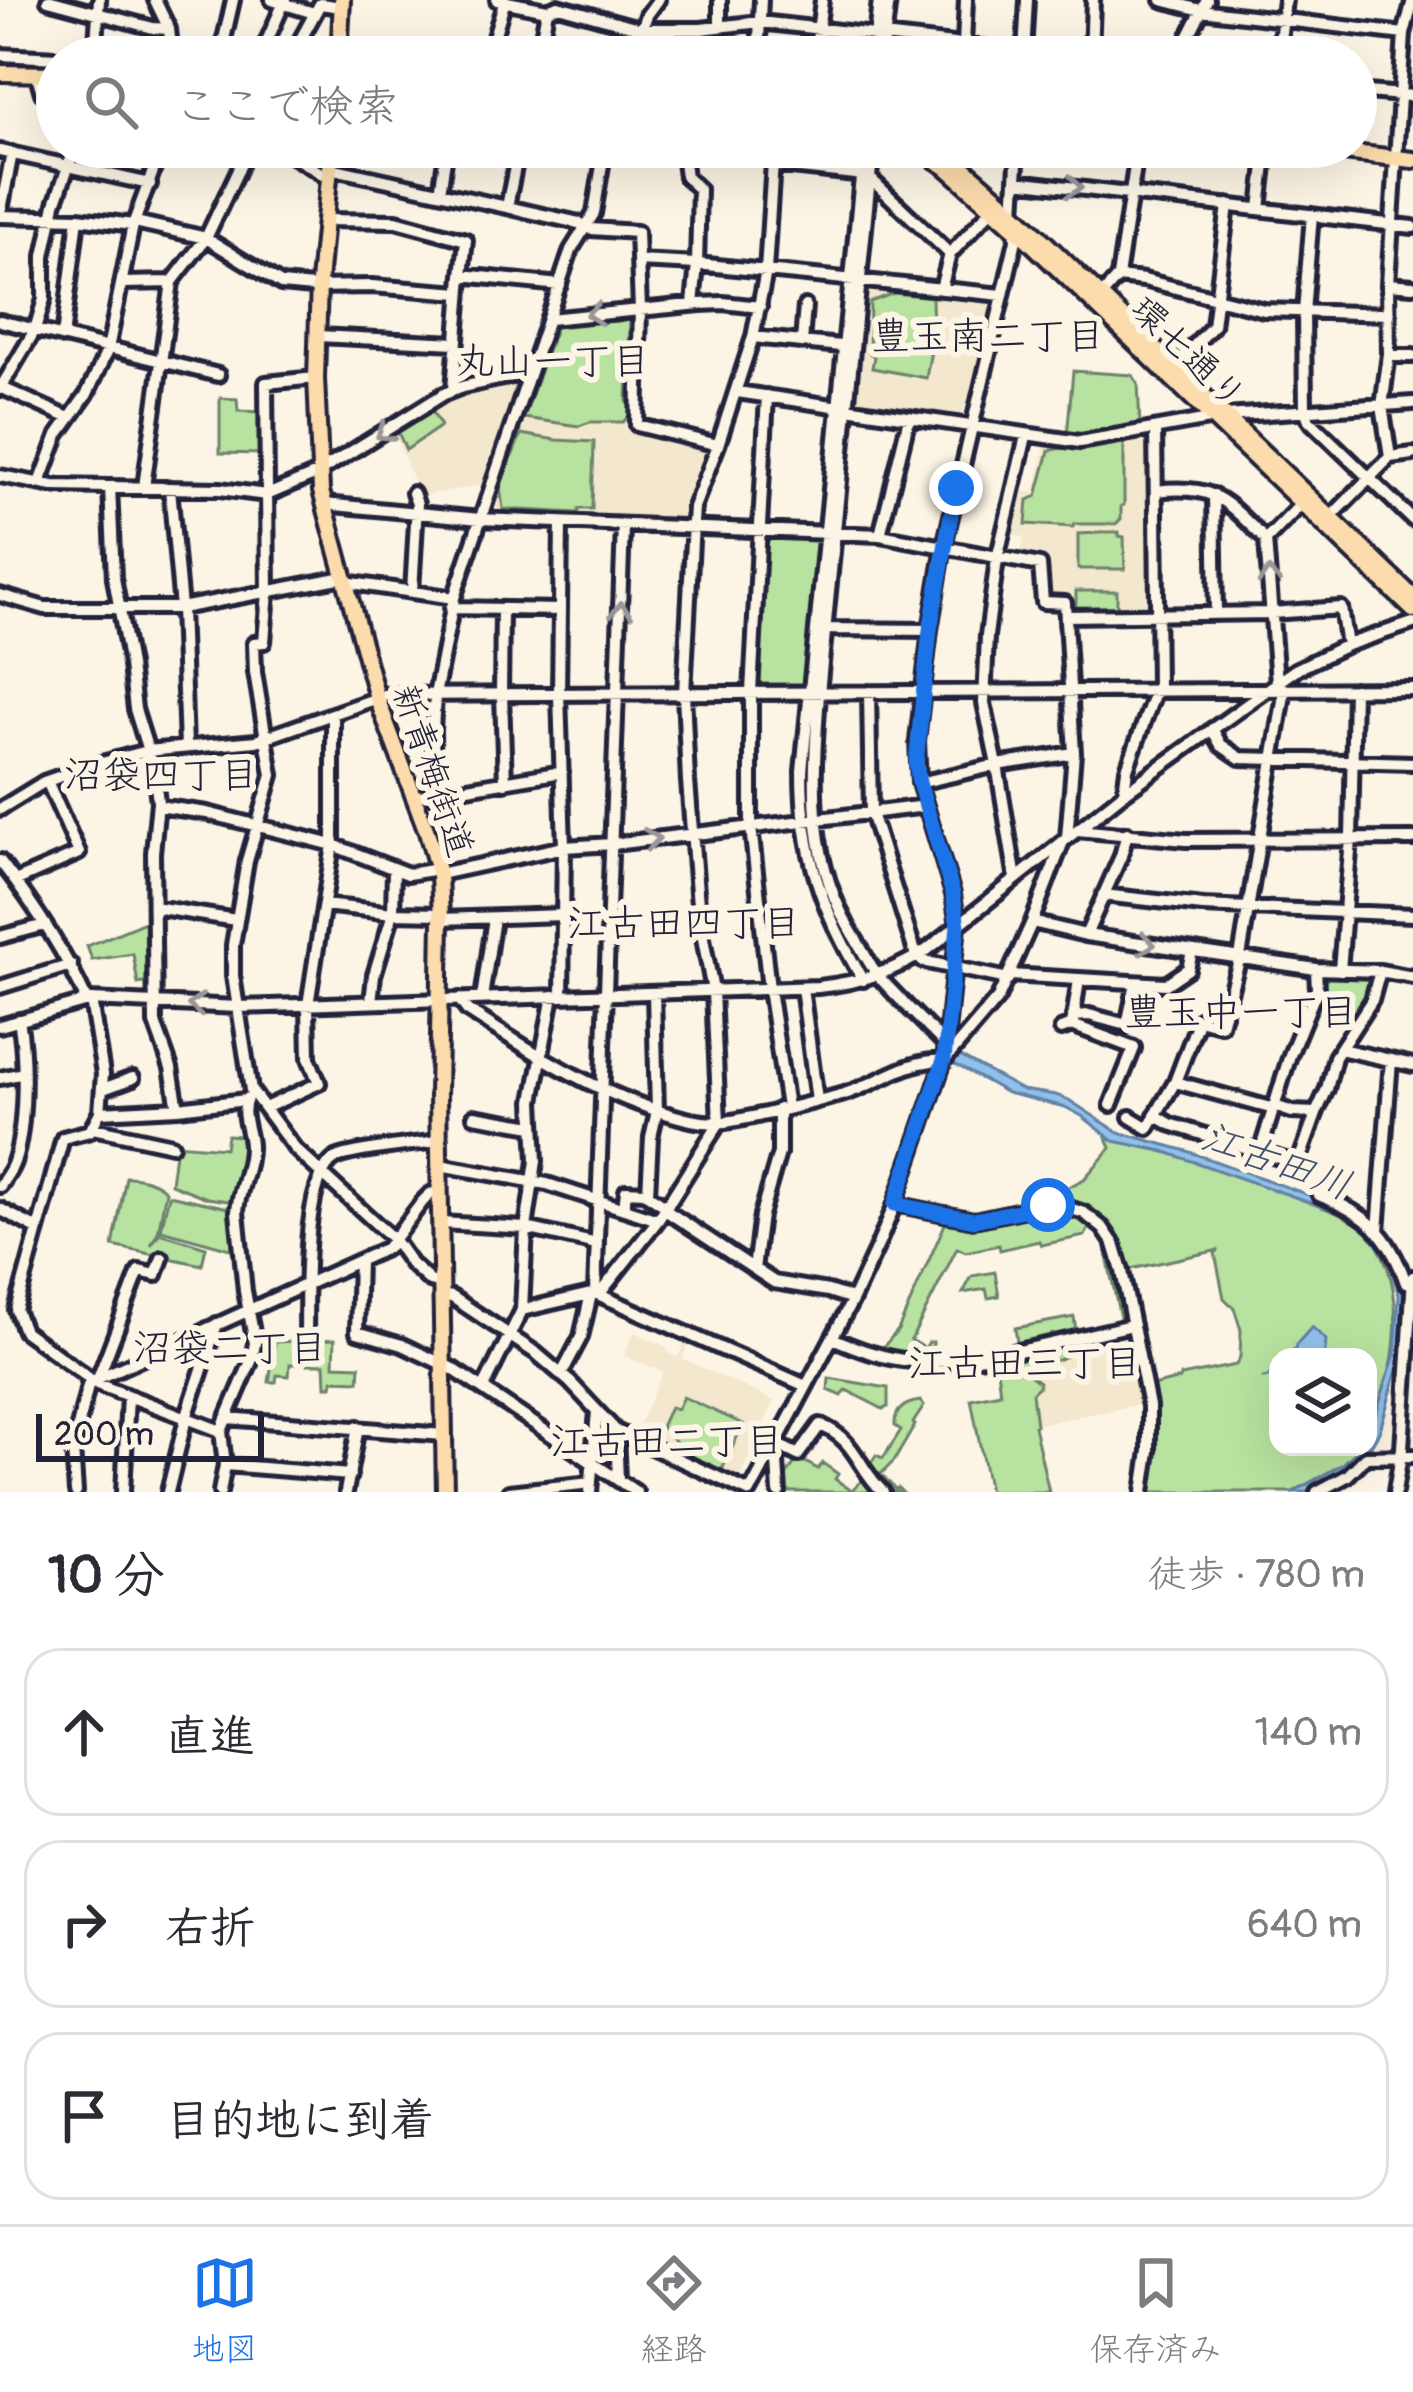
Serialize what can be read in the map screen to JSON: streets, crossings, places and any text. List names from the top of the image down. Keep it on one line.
{"streets":{"main road":["環七通り","新青梅街道"]},"districts":["豊玉南二丁目","丸山一丁目","沼袋四丁目","江古田四丁目","豊玉中一丁目","沼袋二丁目","江古田三丁目","江古田二丁目"],"water":["江古田川"],"scale_bar":"200 m","page":{"search":"ここで検索","scale":"200 m","heading":["10 分","徒歩 · 780 m"],"list":[["直進","140 m"],["右折","640 m"],"目的地に到着"],"nav":["地図","経路","保存済み"]}}
